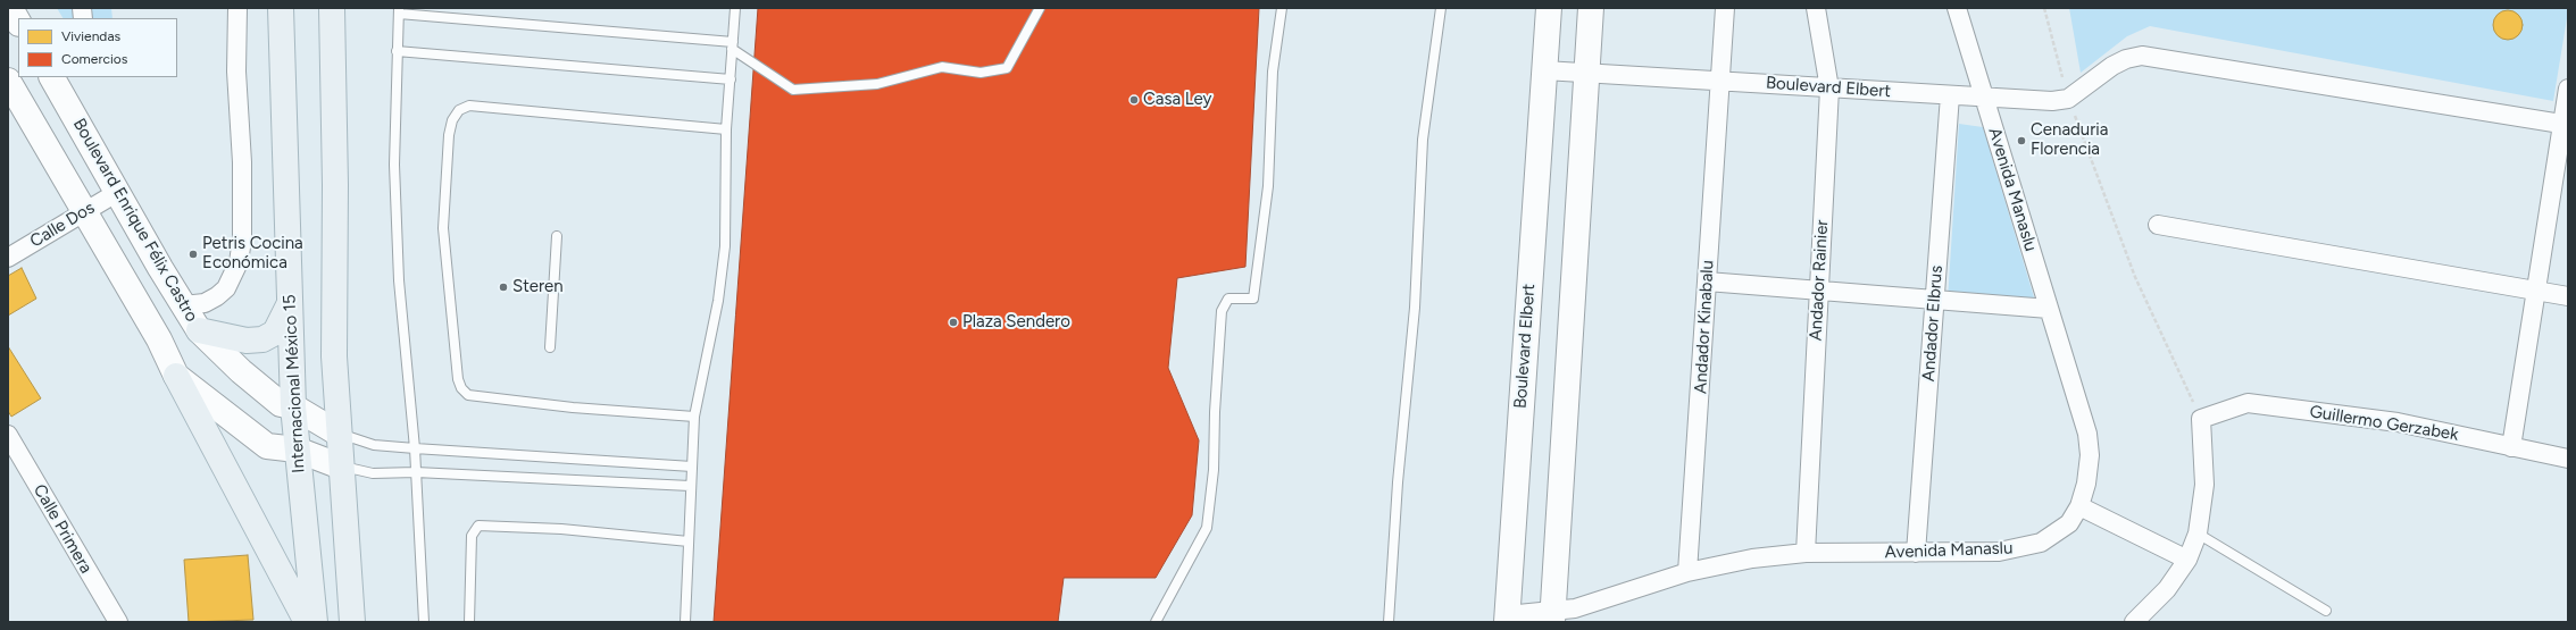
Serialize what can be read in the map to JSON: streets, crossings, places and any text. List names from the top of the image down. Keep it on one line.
{"streets":{"main road":["Internacional México 15"],"street":["Boulevard Elbert","Avenida Manaslu","Boulevard Enrique Félix Castro","Calle Dos","Andador Rainier","Andador Elbrus","Andador Kinabalu","Guillermo Gerzabek","Calle Primera"]},"crossings":[["Boulevard Elbert","Avenida Manaslu"],["Boulevard Elbert","Andador Rainier"],["Boulevard Elbert","Andador Elbrus"],["Boulevard Elbert","Andador Kinabalu"],["Avenida Manaslu","Andador Rainier"],["Avenida Manaslu","Andador Elbrus"],["Avenida Manaslu","Andador Kinabalu"],["Boulevard Enrique Félix Castro","Calle Dos"],["Boulevard Enrique Félix Castro","Internacional México 15"]],"places":["Casa Ley","Cenaduria Florencia","Petris Cocina Económica","Steren","Plaza Sendero"],"legend":["Viviendas","Comercios"]}
